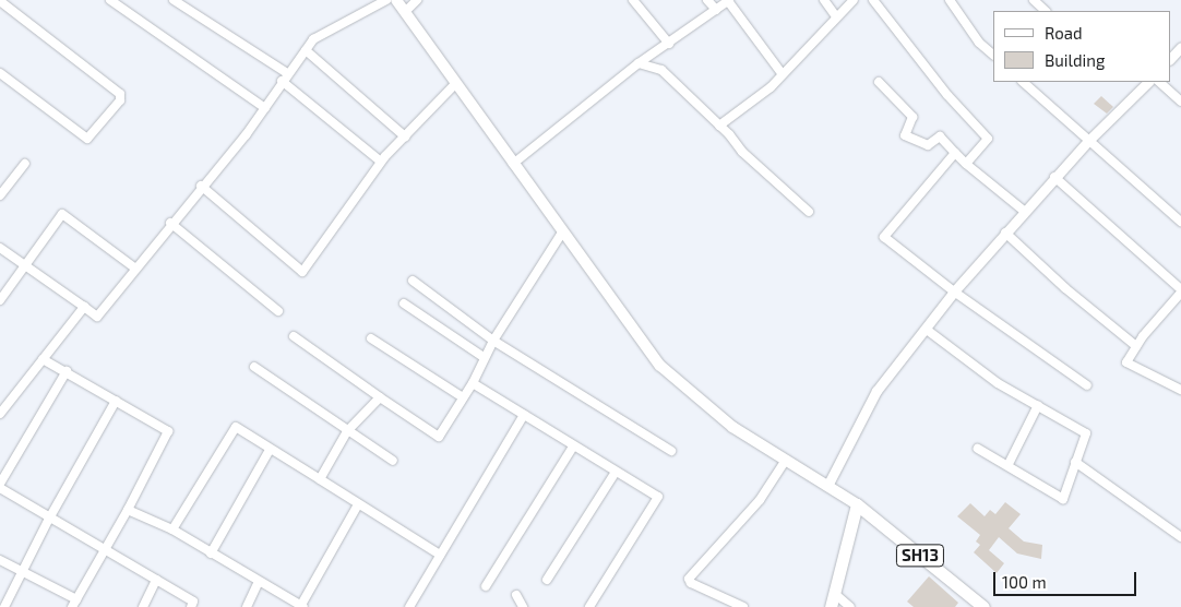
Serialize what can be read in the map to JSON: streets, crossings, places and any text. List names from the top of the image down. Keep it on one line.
{"streets":{"main road":["SH13"]},"legend":["Road","Building"],"scale_bar":"100 m"}
